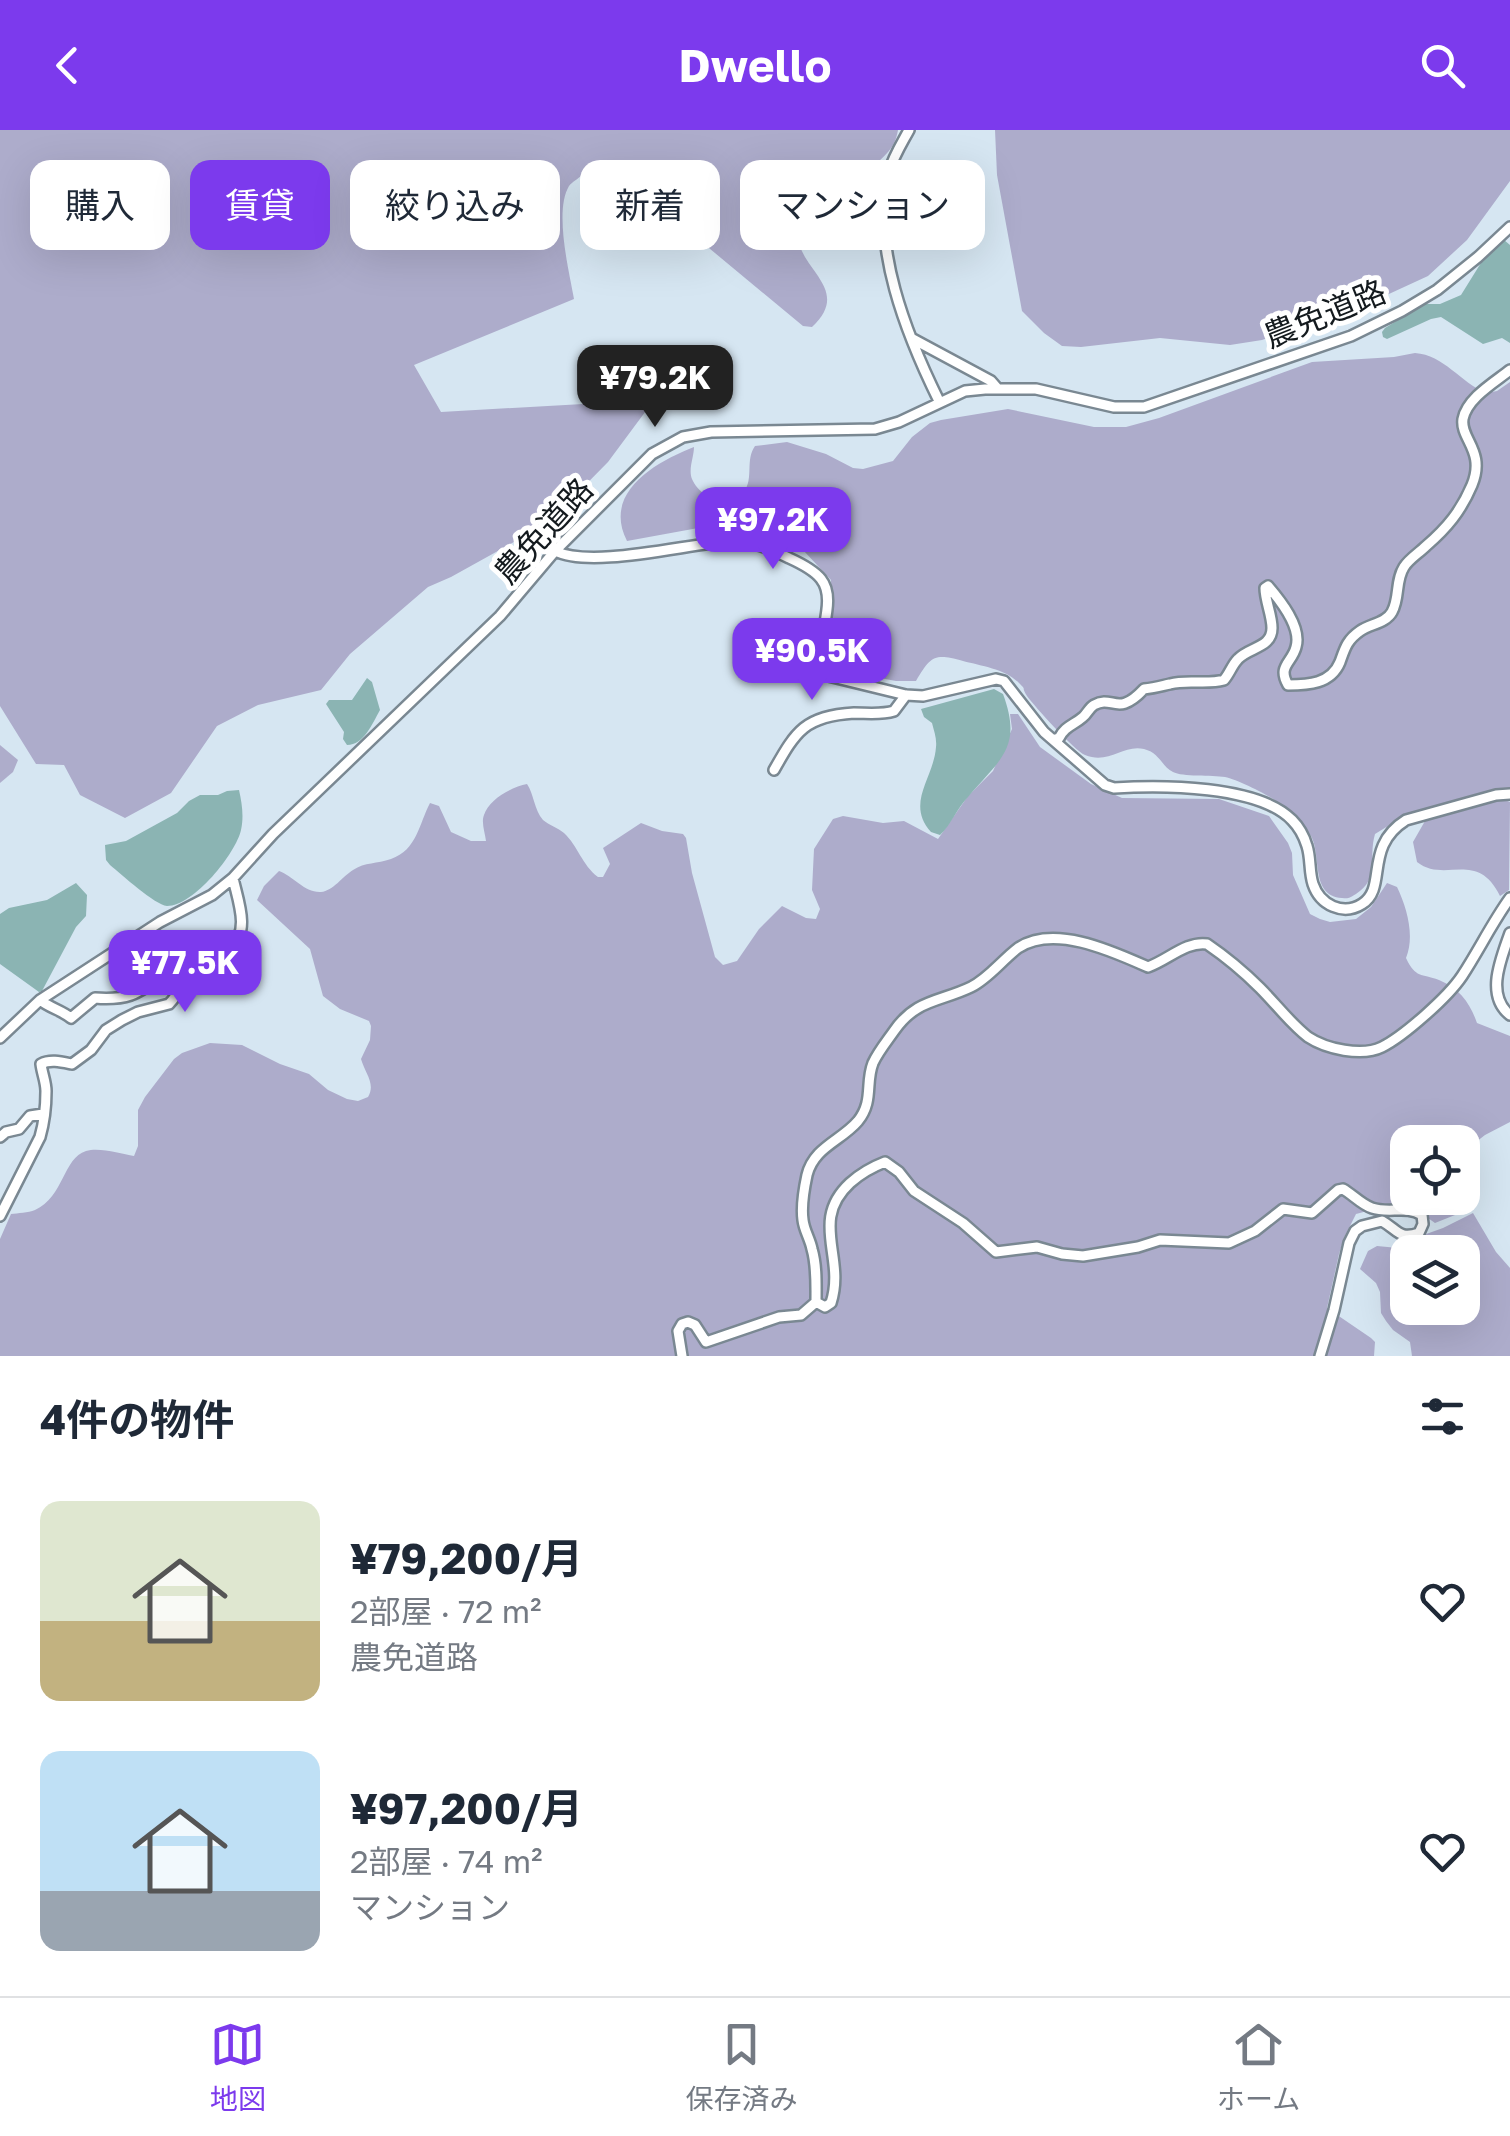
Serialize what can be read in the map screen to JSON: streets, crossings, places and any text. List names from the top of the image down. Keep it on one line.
{"streets":{"street":["農免道路"]},"page":{"header":"Dwello","chip":["購入","賃貸","絞り込み","新着","マンション"],"price":["¥79.2K","¥97.2K","¥90.5K","¥77.5K"],"heading":"4件の物件","list":[{"name":"¥79,200/月","note":"2部屋 · 72 m² · 農免道路"},{"name":"¥97,200/月","note":"2部屋 · 74 m² · マンション"}],"tabs":["地図","保存済み","ホーム"]}}
